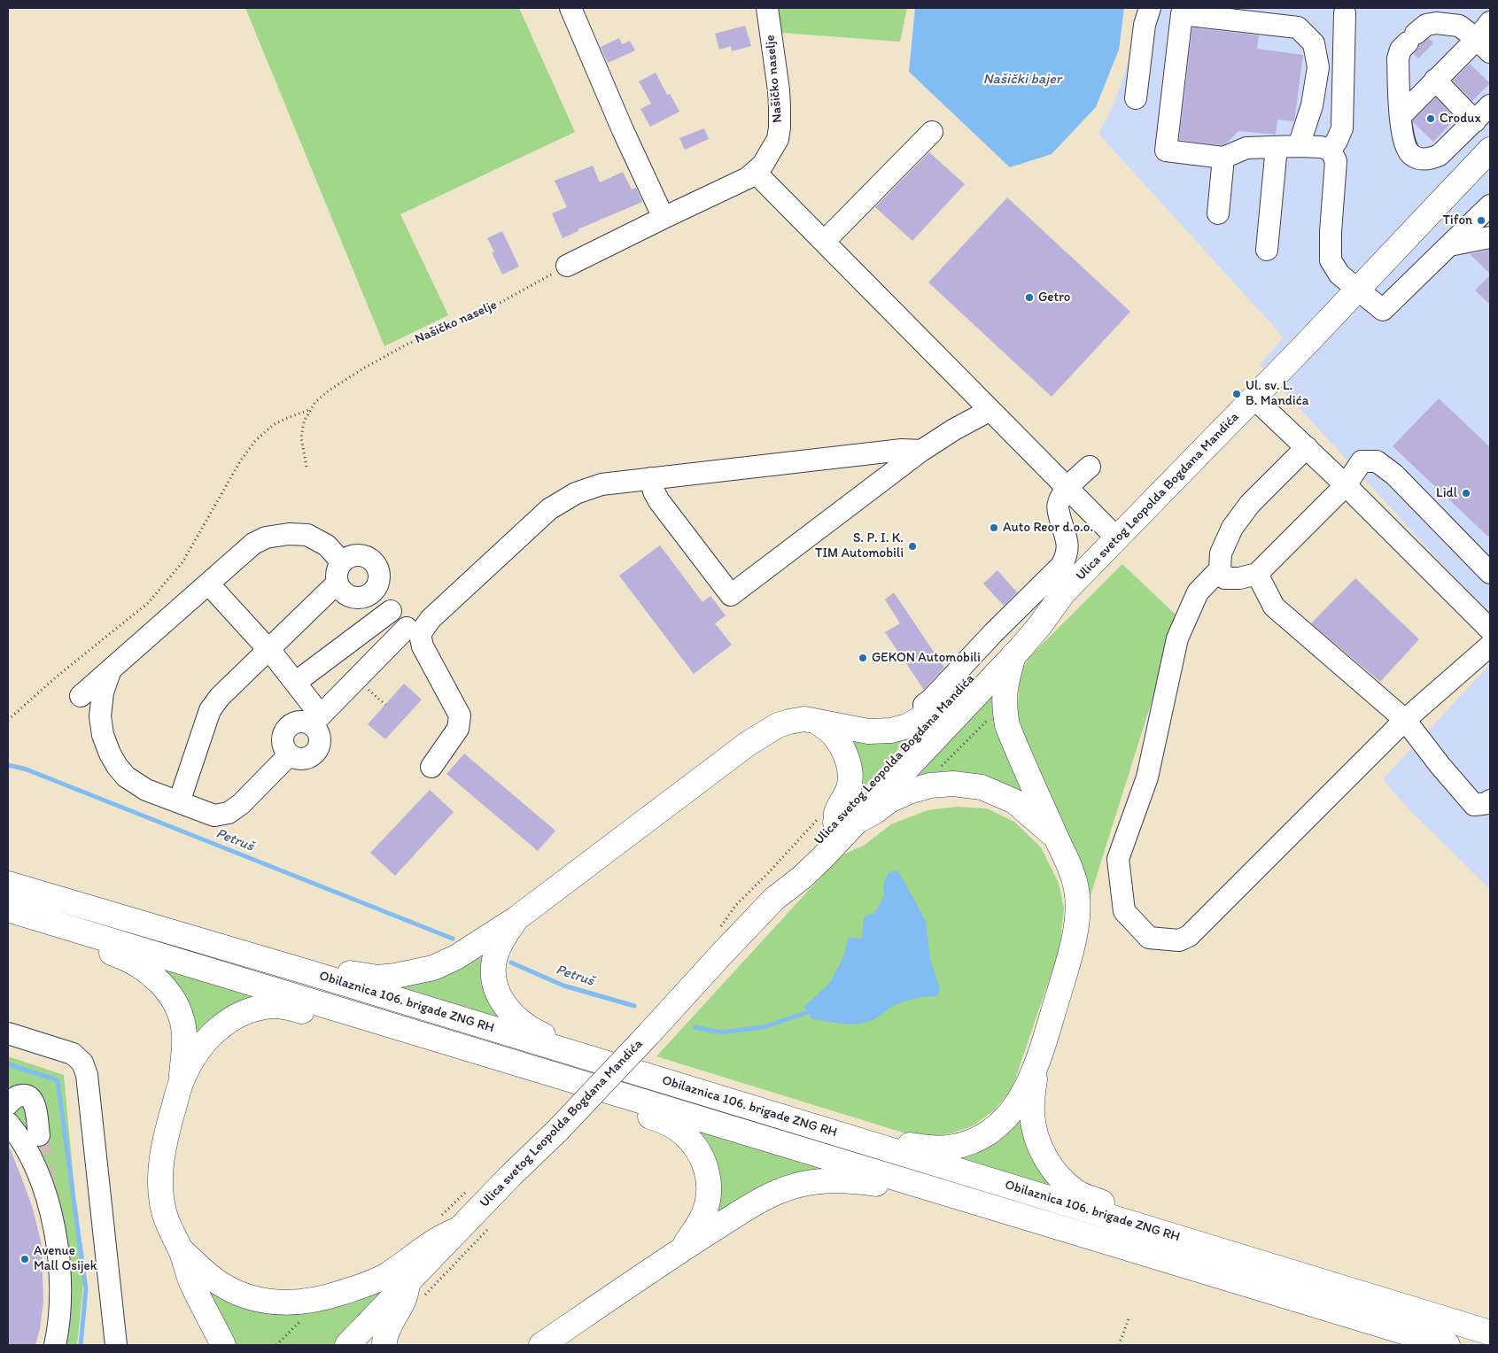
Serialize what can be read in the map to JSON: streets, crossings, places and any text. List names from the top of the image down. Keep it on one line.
{"streets":{"main road":["Ulica svetog Leopolda Bogdana Mandića","Obilaznica 106. brigade ZNG RH"],"street":["Našičko naselje"]},"water":["Našički bajer","Petruš"],"places":["Crodux","Tifon","Getro","Ul. sv. L. B. Mandića","Lidl","Auto Reor d.o.o.","S. P. I. K. TIM Automobili","GEKON Automobili","Avenue Mall Osijek"]}
